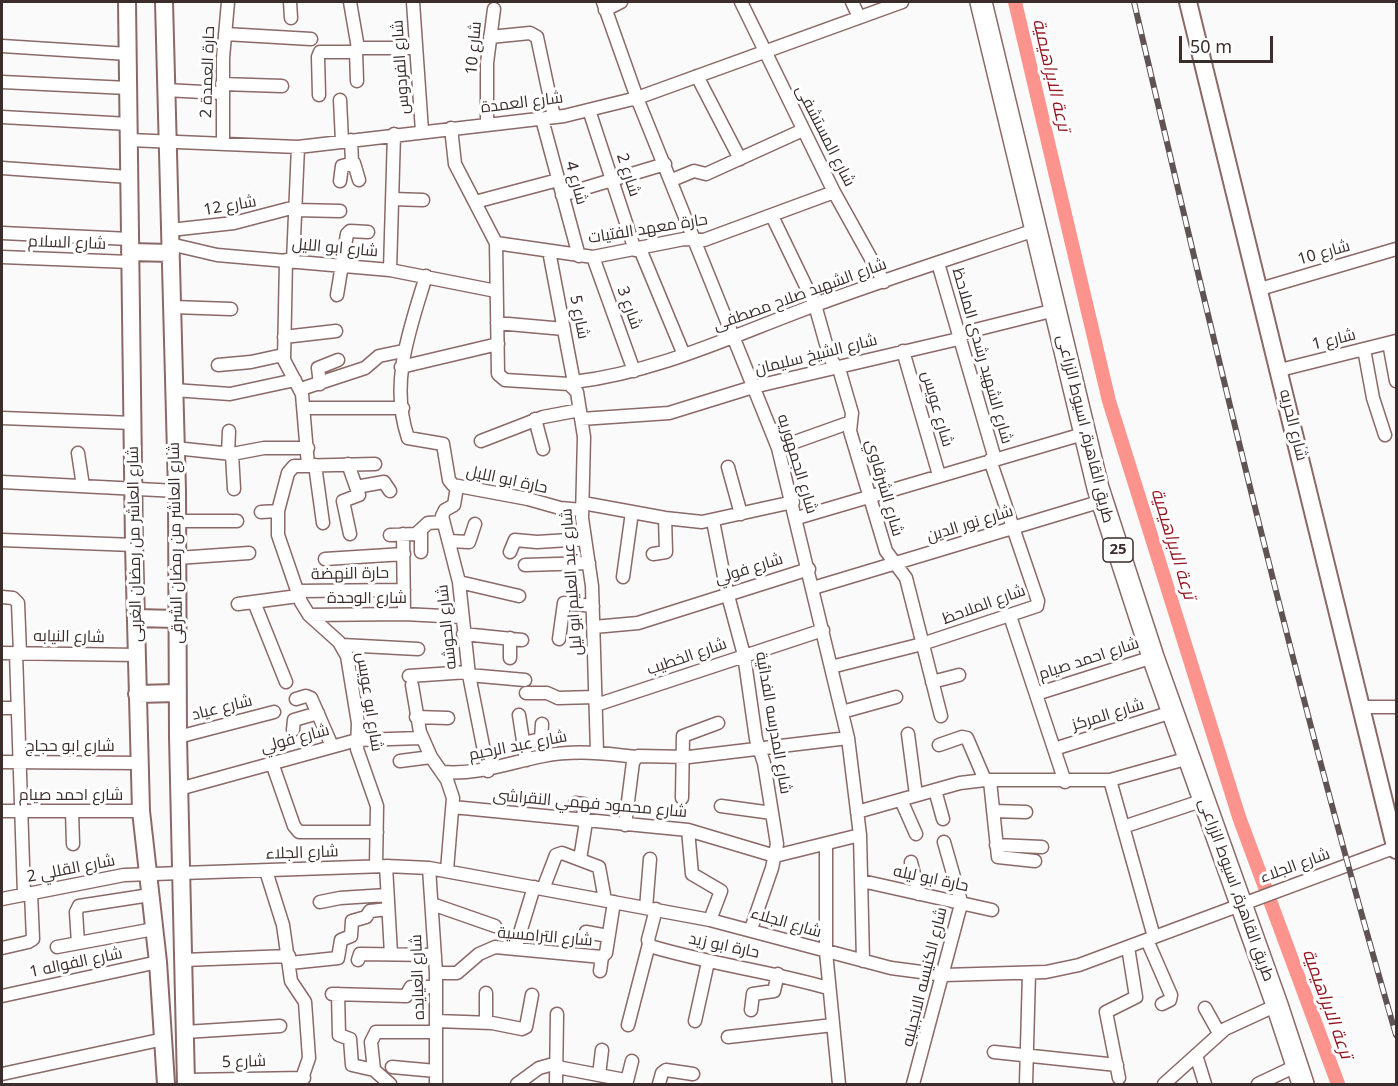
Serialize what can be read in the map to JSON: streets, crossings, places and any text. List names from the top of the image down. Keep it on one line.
{"streets":{"highway":["طريق القاهرة, اسيوط الزراعى","25"],"street":["شارع 10","شارع الفردوس","حارة العمدة 2","شارع العمدة","شارع المستشفى","شارع 2","شارع 4","شارع 12","حارة معهد الفتيات","شارع السلام","شارع ابو الليل","شارع الشهيد صلاح مصطفى","شارع 3","شارع 5","شارع 1","شارع الشيخ سليمان","شارع الشهيد رشدى الملاحظ","شارع عويس","شارع الحريه","شارع الجمهوريه","حارة ابو الليل","شارع الشرقاوي","شارع نور الدين","شارع العاشر من رمضان الشرقى","شارع العاشر من رمضان الغربى","شارع فولي","حارة النهضة","شارع عبد العليم ابو ليل","شارع الوحدة","شارع الملاحظ","شارع الحوشه","شارع النيابه","شارع الخطيب","شارع احمد صيام","شارع ابو عويس","شارع عياد","شارع المركز","شارع المدرسه الفدائية","شارع ابو حجاج","شارع عبد الرحيم","شارع محمود فهمي النقراشى","شارع الجلاء","شارع القللي 2","حارة ابو ليله","شارع الترامسية","حارة ابو زيد","شارع الفواله 1","شارع العيايده","شارع الكنيسه الانجيليه"]},"crossings":[["شارع 10","شارع العمدة"],["شارع 10","شارع 4"],["شارع 10","شارع الحريه"],["شارع الفردوس","شارع العمدة"],["حارة العمدة 2","شارع العمدة"],["شارع العمدة","شارع المستشفى"],["شارع العمدة","شارع 2"],["شارع العمدة","شارع 4"],["شارع العمدة","شارع الجمهوريه"],["شارع العمدة","شارع العاشر من رمضان الشرقى"],["شارع العمدة","شارع العاشر من رمضان الغربى"],["شارع المستشفى","حارة معهد الفتيات"],["شارع المستشفى","شارع الشهيد صلاح مصطفى"],["شارع 2","حارة معهد الفتيات"],["شارع 2","شارع الشهيد صلاح مصطفى"],["شارع 4","حارة معهد الفتيات"],["شارع 12","شارع ابو الليل"],["شارع 12","شارع العاشر من رمضان الشرقى"],["حارة معهد الفتيات","شارع 3"],["حارة معهد الفتيات","شارع 5"],["حارة معهد الفتيات","شارع الجمهوريه"],["حارة معهد الفتيات","شارع الشرقاوي"],["شارع السلام","شارع العاشر من رمضان الغربى"],["شارع ابو الليل","حارة ابو الليل"],["شارع ابو الليل","شارع العاشر من رمضان الشرقى"],["شارع الشهيد صلاح مصطفى","شارع 3"],["شارع الشهيد صلاح مصطفى","شارع 5"],["شارع الشهيد صلاح مصطفى","شارع الشهيد رشدى الملاحظ"],["شارع الشهيد صلاح مصطفى","طريق القاهرة, اسيوط الزراعى"],["شارع الشهيد صلاح مصطفى","شارع الجمهوريه"],["شارع الشهيد صلاح مصطفى","شارع الشرقاوي"],["شارع الشهيد صلاح مصطفى","شارع عبد العليم ابو ليل"],["شارع 5","شارع العاشر من رمضان الشرقى"],["شارع 5","شارع عبد العليم ابو ليل"],["شارع 1","شارع الحريه"],["شارع الشيخ سليمان","شارع الشهيد رشدى الملاحظ"],["شارع الشيخ سليمان","شارع عويس"],["شارع الشيخ سليمان","طريق القاهرة, اسيوط الزراعى"],["شارع الشيخ سليمان","شارع الجمهوريه"],["شارع الشيخ سليمان","شارع الشرقاوي"],["شارع الشيخ سليمان","شارع عبد العليم ابو ليل"],["شارع الشهيد رشدى الملاحظ","شارع الملاحظ"],["شارع الحريه","شارع الجلاء"],["طريق القاهرة, اسيوط الزراعى","شارع نور الدين"],["طريق القاهرة, اسيوط الزراعى","شارع احمد صيام"],["طريق القاهرة, اسيوط الزراعى","شارع المركز"],["طريق القاهرة, اسيوط الزراعى","شارع الجلاء"],["شارع الجمهوريه","حارة ابو الليل"],["شارع الجمهوريه","شارع نور الدين"],["شارع الجمهوريه","شارع فولي"],["شارع الجمهوريه","شارع الملاحظ"],["شارع الجمهوريه","شارع الخطيب"],["شارع الجمهوريه","شارع عبد الرحيم"],["شارع الجمهوريه","شارع محمود فهمي النقراشى"],["شارع الجمهوريه","شارع الجلاء"],["شارع الجمهوريه","حارة ابو ليله"],["حارة ابو الليل","شارع عبد العليم ابو ليل"],["حارة ابو الليل","شارع المدرسه الفدائية"],["شارع الشرقاوي","شارع نور الدين"],["شارع الشرقاوي","شارع الملاحظ"],["شارع نور الدين","شارع الملاحظ"],["شارع العاشر من رمضان الشرقى","شارع فولي"],["شارع العاشر من رمضان الشرقى","شارع عياد"],["شارع العاشر من رمضان الشرقى","شارع الجلاء"],["شارع العاشر من رمضان الغربى","شارع النيابه"],["شارع العاشر من رمضان الغربى","شارع احمد صيام"],["شارع العاشر من رمضان الغربى","شارع ابو حجاج"],["شارع العاشر من رمضان الغربى","شارع الجلاء"],["شارع العاشر من رمضان الغربى","شارع القللي 2"],["شارع العاشر من رمضان الغربى","شارع الفواله 1"],["شارع فولي","شارع عبد العليم ابو ليل"],["شارع فولي","شارع ابو عويس"],["شارع فولي","شارع المدرسه الفدائية"],["حارة النهضة","شارع ابو عويس"],["شارع عبد العليم ابو ليل","شارع الخطيب"],["شارع عبد العليم ابو ليل","شارع عبد الرحيم"],["شارع الوحدة","شارع الحوشه"],["شارع الوحدة","شارع ابو عويس"],["شارع الحوشه","شارع عبد الرحيم"],["شارع الخطيب","شارع المدرسه الفدائية"],["شارع ابو عويس","شارع الجلاء"],["شارع المدرسه الفدائية","شارع عبد الرحيم"],["شارع المدرسه الفدائية","شارع محمود فهمي النقراشى"],["شارع المدرسه الفدائية","شارع الجلاء"],["شارع الجلاء","شارع القللي 2"],["شارع الجلاء","شارع الترامسية"],["شارع الجلاء","شارع العيايده"],["شارع الجلاء","شارع الكنيسه الانجيليه"],["حارة ابو ليله","شارع الكنيسه الانجيليه"],["شارع الترامسية","شارع العيايده"]],"water":["ترعة الابراهيمية"],"scale_bar":"50 m"}
